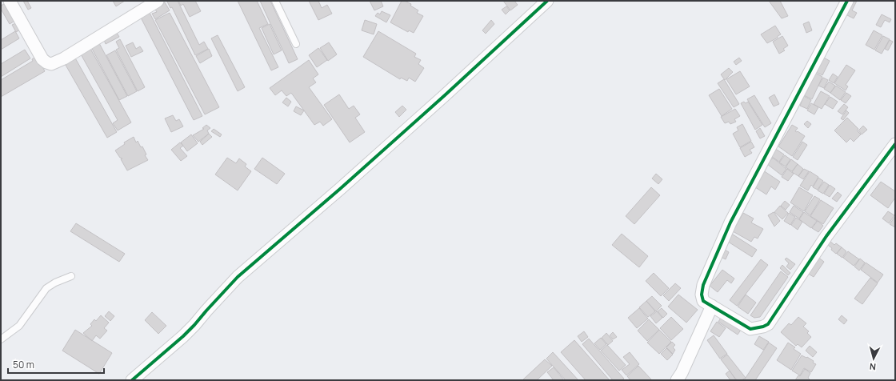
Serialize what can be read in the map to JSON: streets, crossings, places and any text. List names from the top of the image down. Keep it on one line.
{"scale_bar":"50 m","north":"bottom"}
